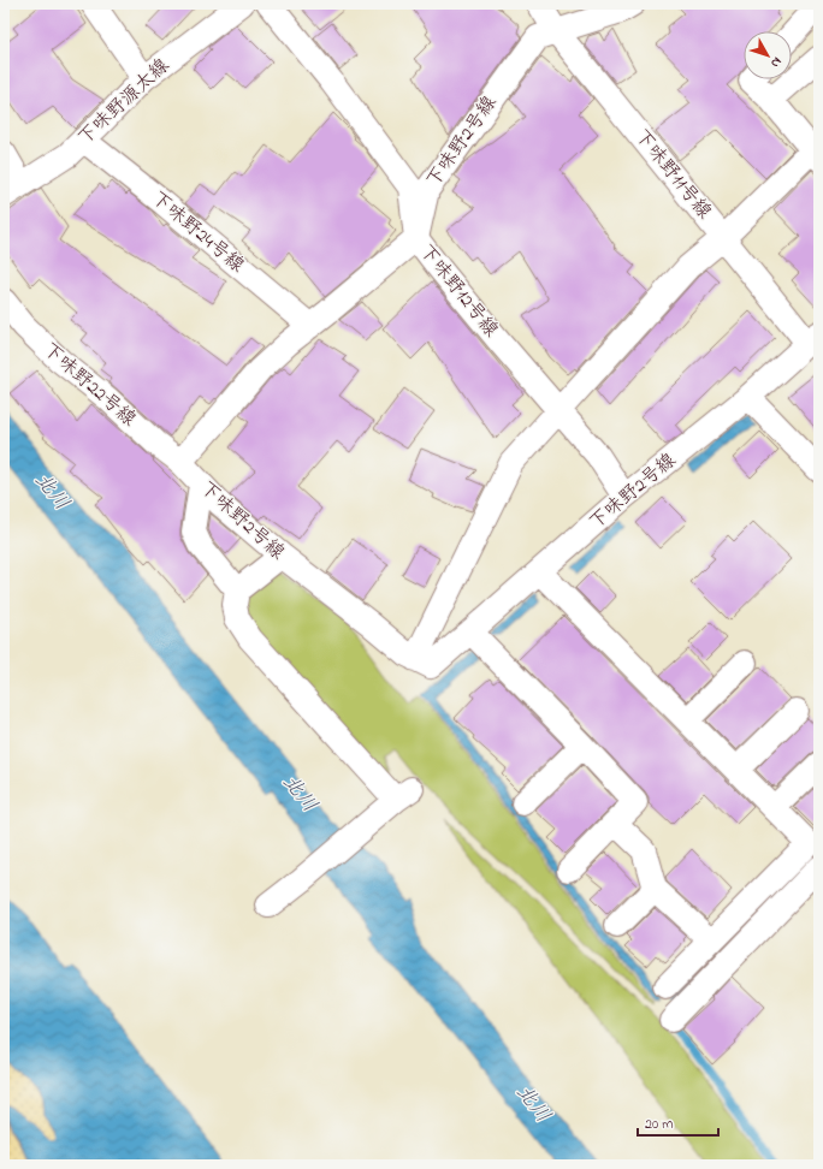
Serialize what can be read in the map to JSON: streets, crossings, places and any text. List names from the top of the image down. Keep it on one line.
{"streets":{"street":["下味野源太線","下味野2号線","下味野11号線","下味野24号線","下味野12号線","下味野22号線"]},"crossings":[["下味野源太線","下味野24号線"],["下味野2号線","下味野11号線"],["下味野2号線","下味野12号線"],["下味野2号線","下味野22号線"]],"water":["北川"],"scale_bar":"20 m","north":"bottom right"}
